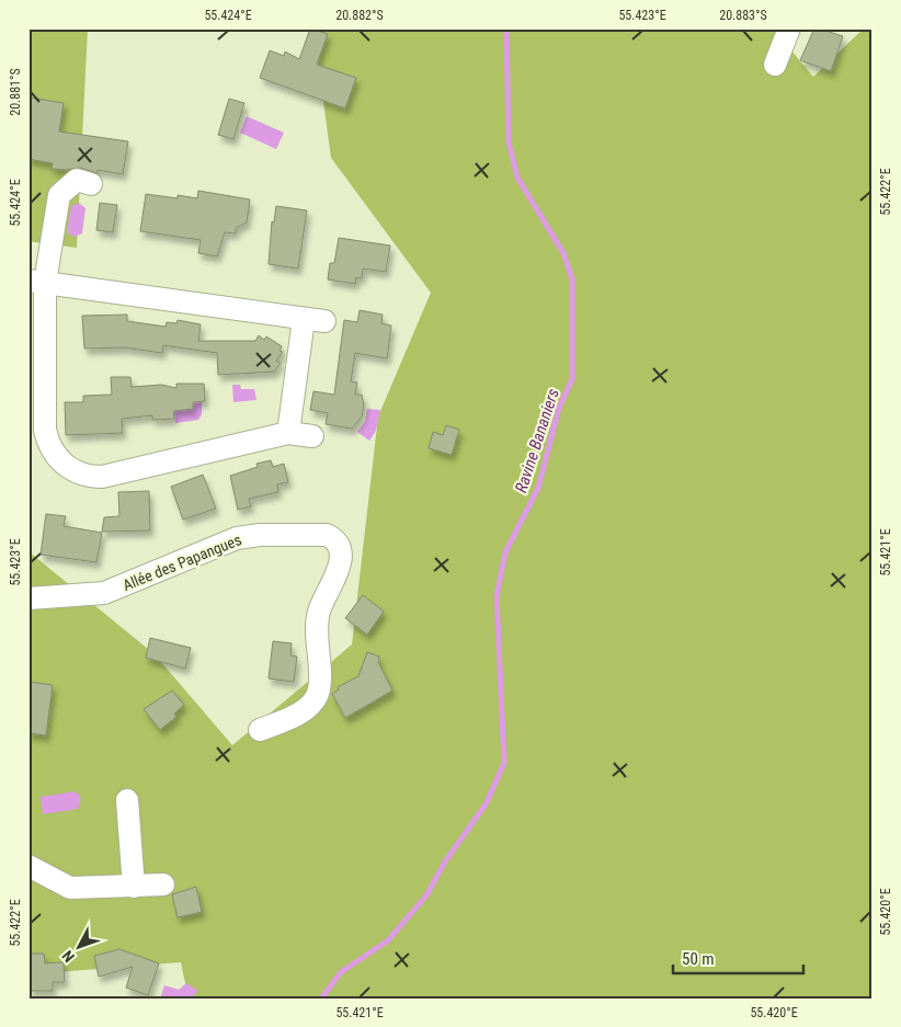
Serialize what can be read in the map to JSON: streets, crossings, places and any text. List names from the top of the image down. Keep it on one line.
{"streets":{"street":["Allée des Papangues"]},"water":["Ravine Bananiers"],"scale_bar":"50 m","north":"bottom left","coordinates":["55.424°E","20.882°S","55.423°E","20.883°S","20.881°S","55.422°E","55.421°E","55.420°E"]}
